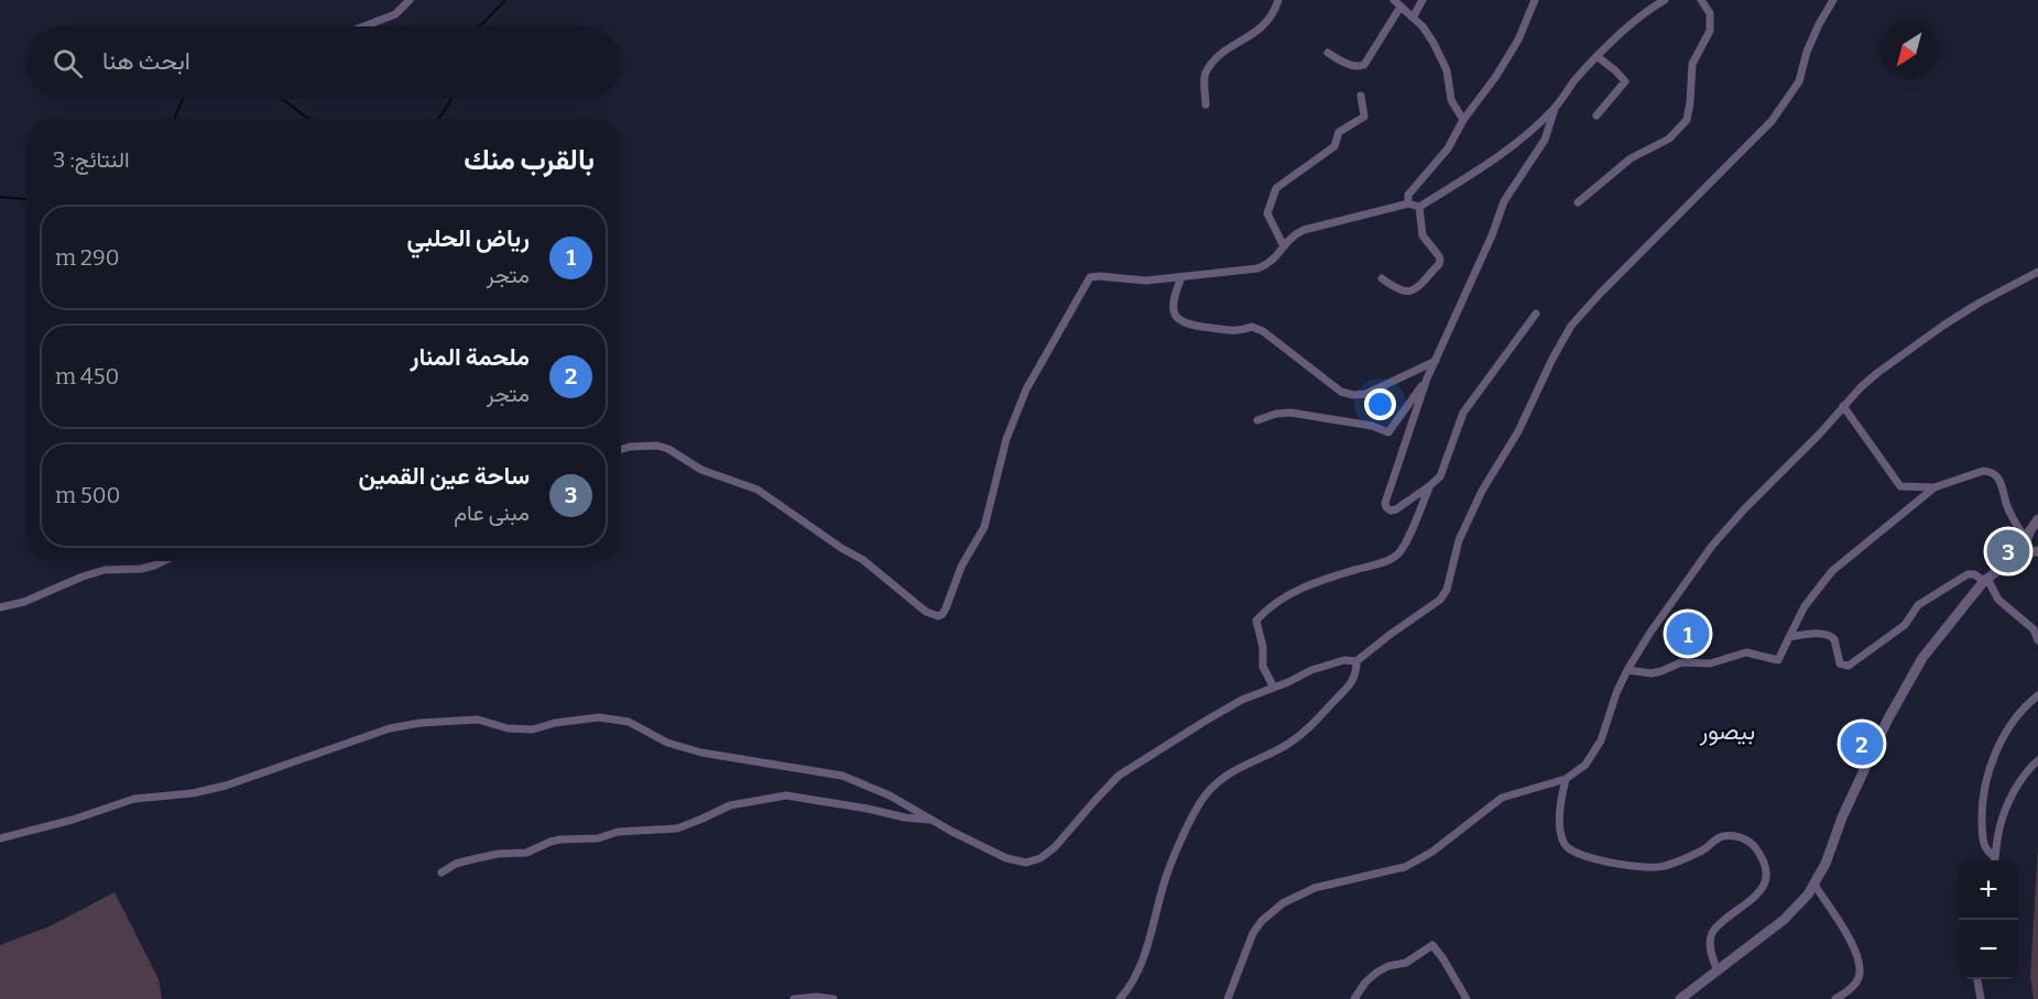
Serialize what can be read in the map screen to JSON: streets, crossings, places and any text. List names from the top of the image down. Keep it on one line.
{"districts":["بيصور"],"north":"bottom left","page":{"search":"ابحث هنا","heading":["بالقرب منك","النتائج: 3"],"list":[{"mark":"1","name":"رياض الحلبي","note":"متجر","value":"290 m"},{"mark":"2","name":"ملحمة المنار","note":"متجر","value":"450 m"},{"mark":"3","name":"ساحة عين القمين","note":"مبنى عام","value":"500 m"}],"pins":["3","1","2"],"map_buttons":["+","−"]}}
